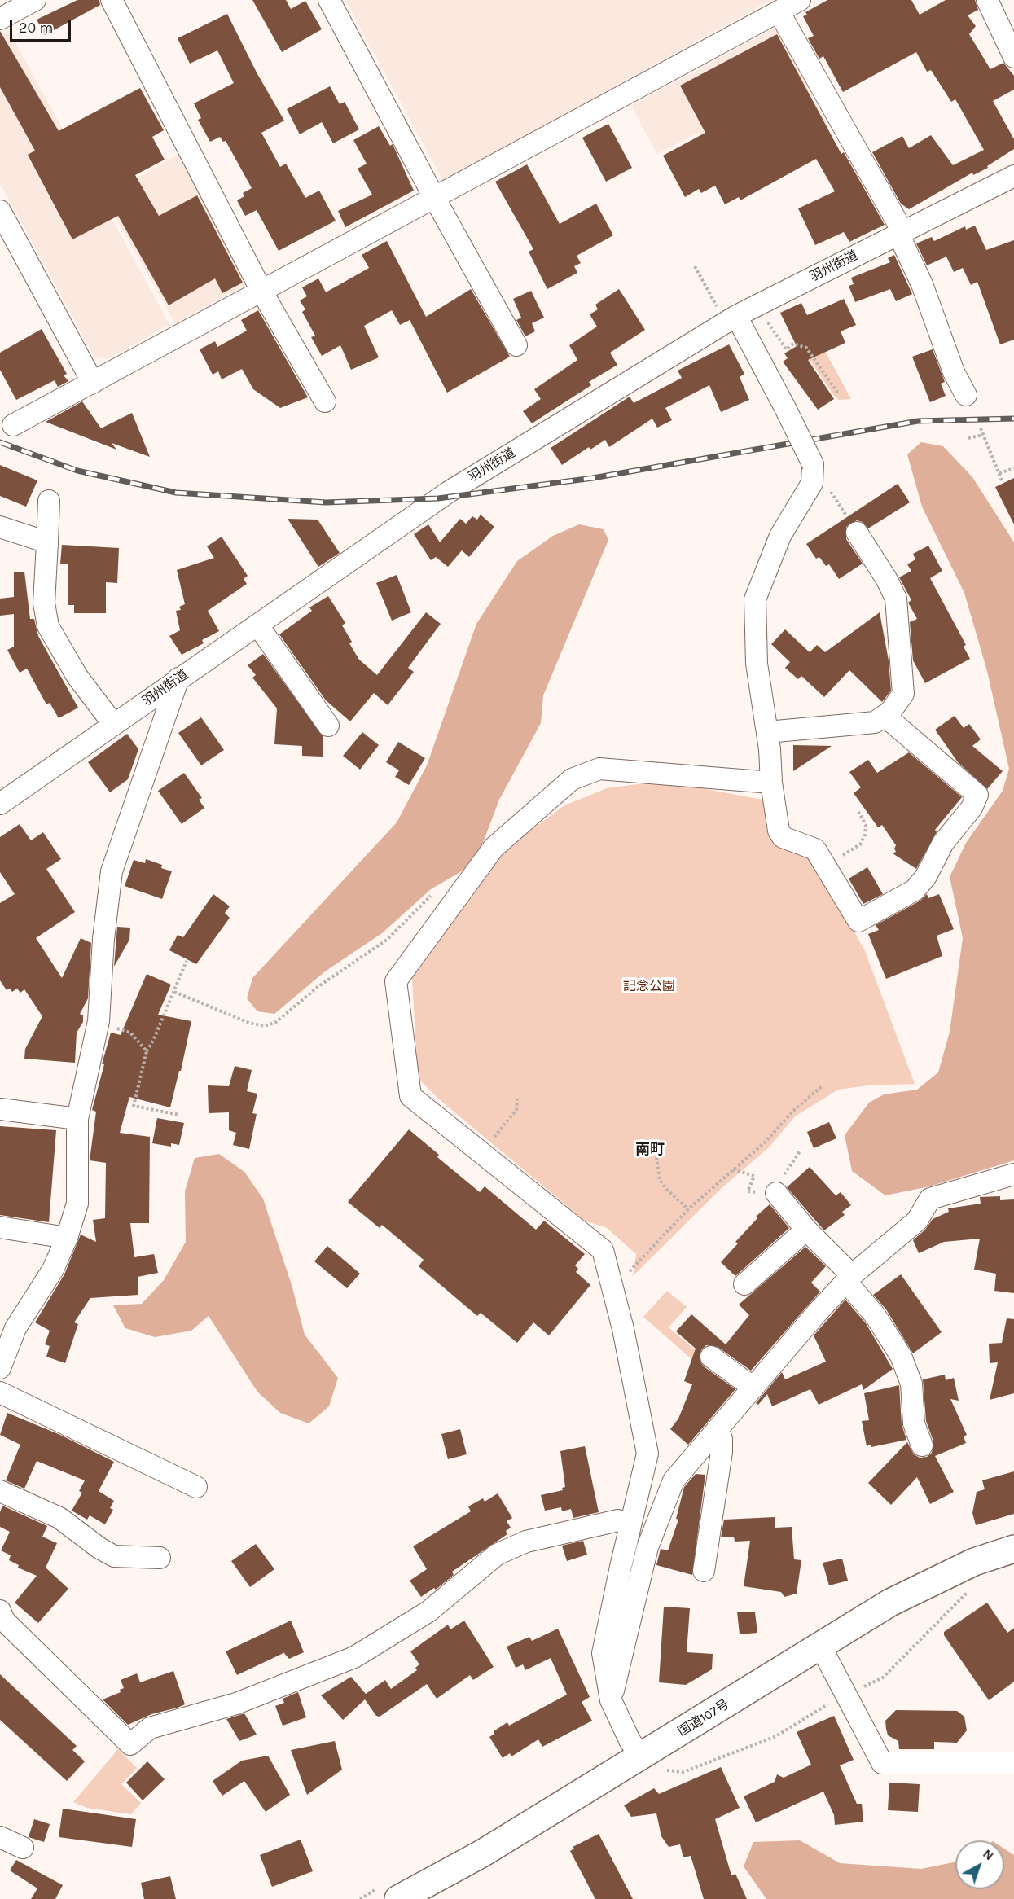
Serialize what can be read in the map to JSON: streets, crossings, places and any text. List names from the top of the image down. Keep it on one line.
{"streets":{"highway":["国道107号"],"street":["羽州街道"]},"districts":["南町"],"parks":["記念公園"],"scale_bar":"20 m","north":"top right"}
